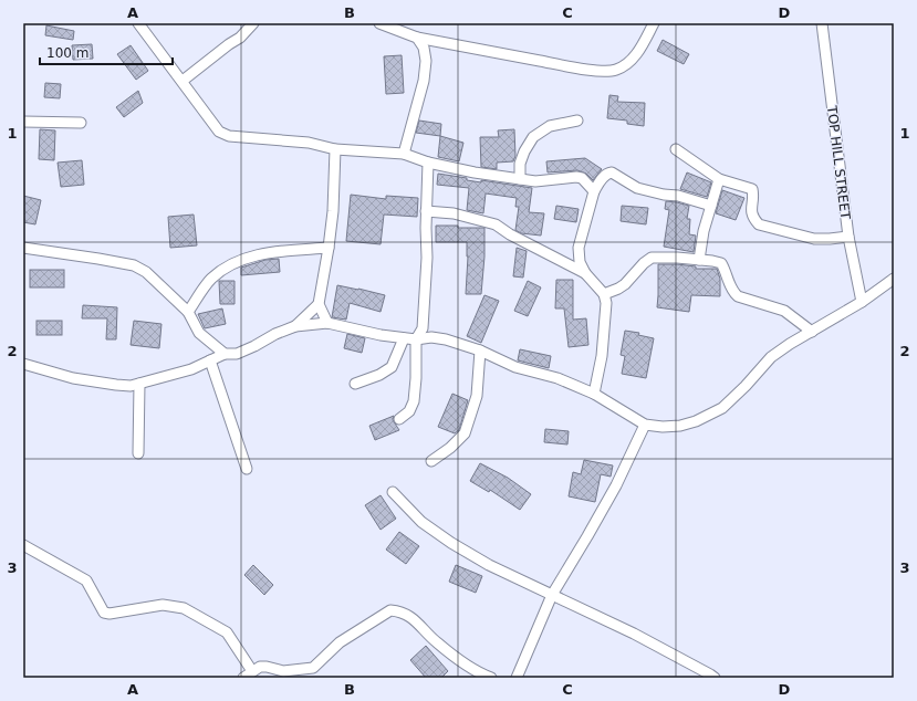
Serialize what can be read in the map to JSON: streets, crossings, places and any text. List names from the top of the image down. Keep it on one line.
{"streets":{"street":["TOP HILL STREET"]},"scale_bar":"100 m","grid":{"columns":["A","B","C","D"],"rows":["1","2","3"]}}
